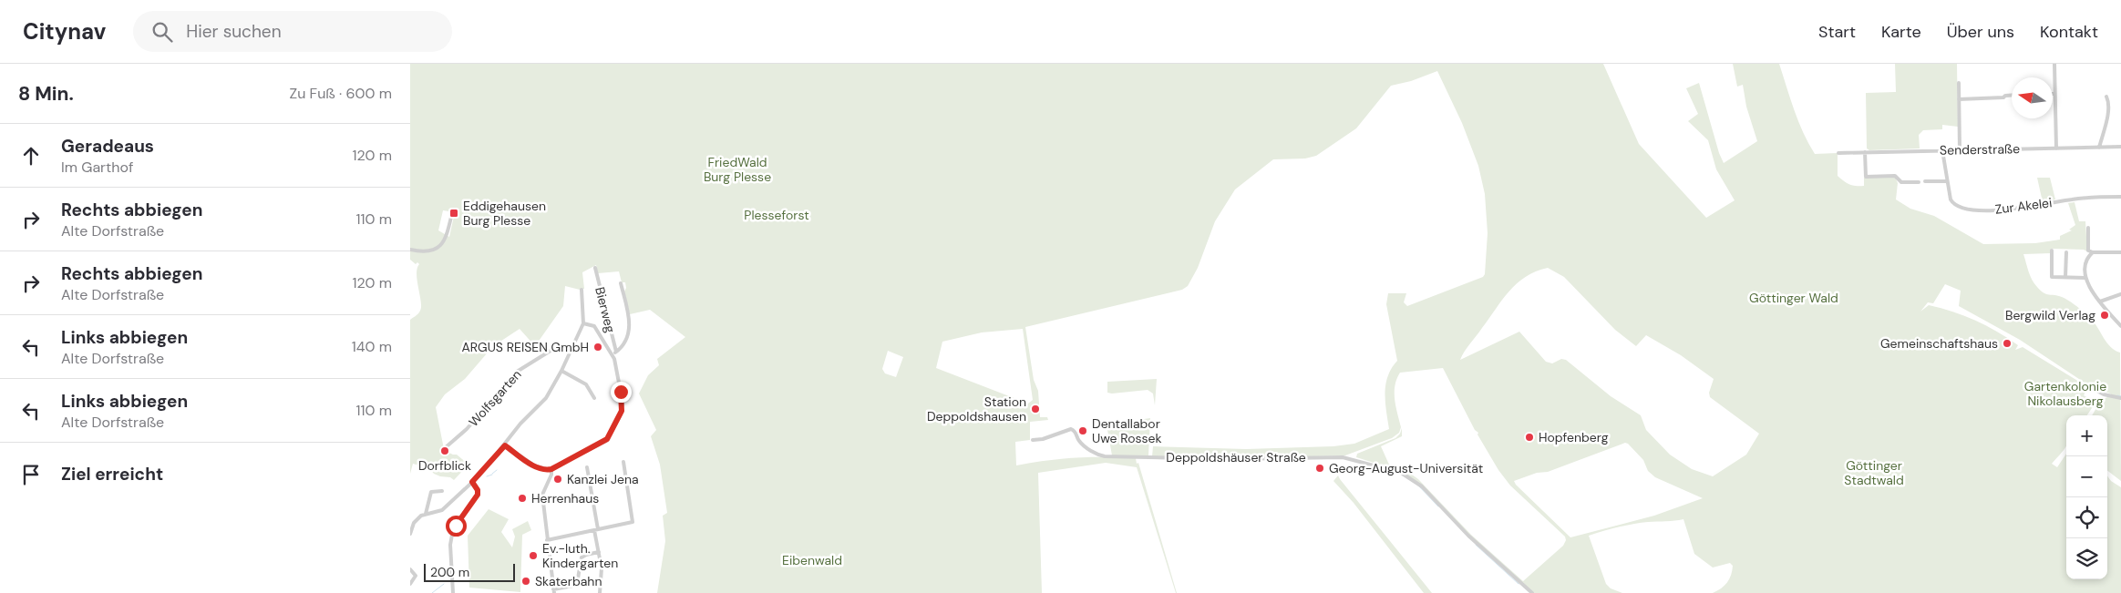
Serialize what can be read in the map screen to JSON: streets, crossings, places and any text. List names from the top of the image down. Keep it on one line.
{"streets":{"street":["Senderstraße","Zur Akelei","Bierweg","Wolfsgarten","Deppoldshäuser Straße"]},"crossings":[["Senderstraße","Zur Akelei"]],"parks":["FriedWald Burg Plesse","Plesseforst","Göttinger Wald","Gartenkolonie Nikolausberg","Göttinger Stadtwald","Eibenwald"],"places":{"transit":["Eddigehausen Burg Plesse"],"other":["Bergwild Verlag","Gemeinschaftshaus","ARGUS REISEN GmbH","Station Deppoldshausen","Dentallabor Uwe Rossek","Hopfenberg","Dorfblick","Georg-August-Universität","Kanzlei Jena","Herrenhaus","Ev.-luth. Kindergarten","Skaterbahn"]},"scale_bar":"200 m","north":"left","page":{"header":"Citynav","search":"Hier suchen","nav":["Start","Karte","Über uns","Kontakt"],"heading":["8 Min.","Zu Fuß · 600 m"],"list":[["Geradeaus","Im Garthof","120 m"],["Rechts abbiegen","Alte Dorfstraße","110 m"],["Rechts abbiegen","Alte Dorfstraße","120 m"],["Links abbiegen","Alte Dorfstraße","140 m"],["Links abbiegen","Alte Dorfstraße","110 m"],"Ziel erreicht"],"map_buttons":["+","−"],"scale":"200 m"}}
